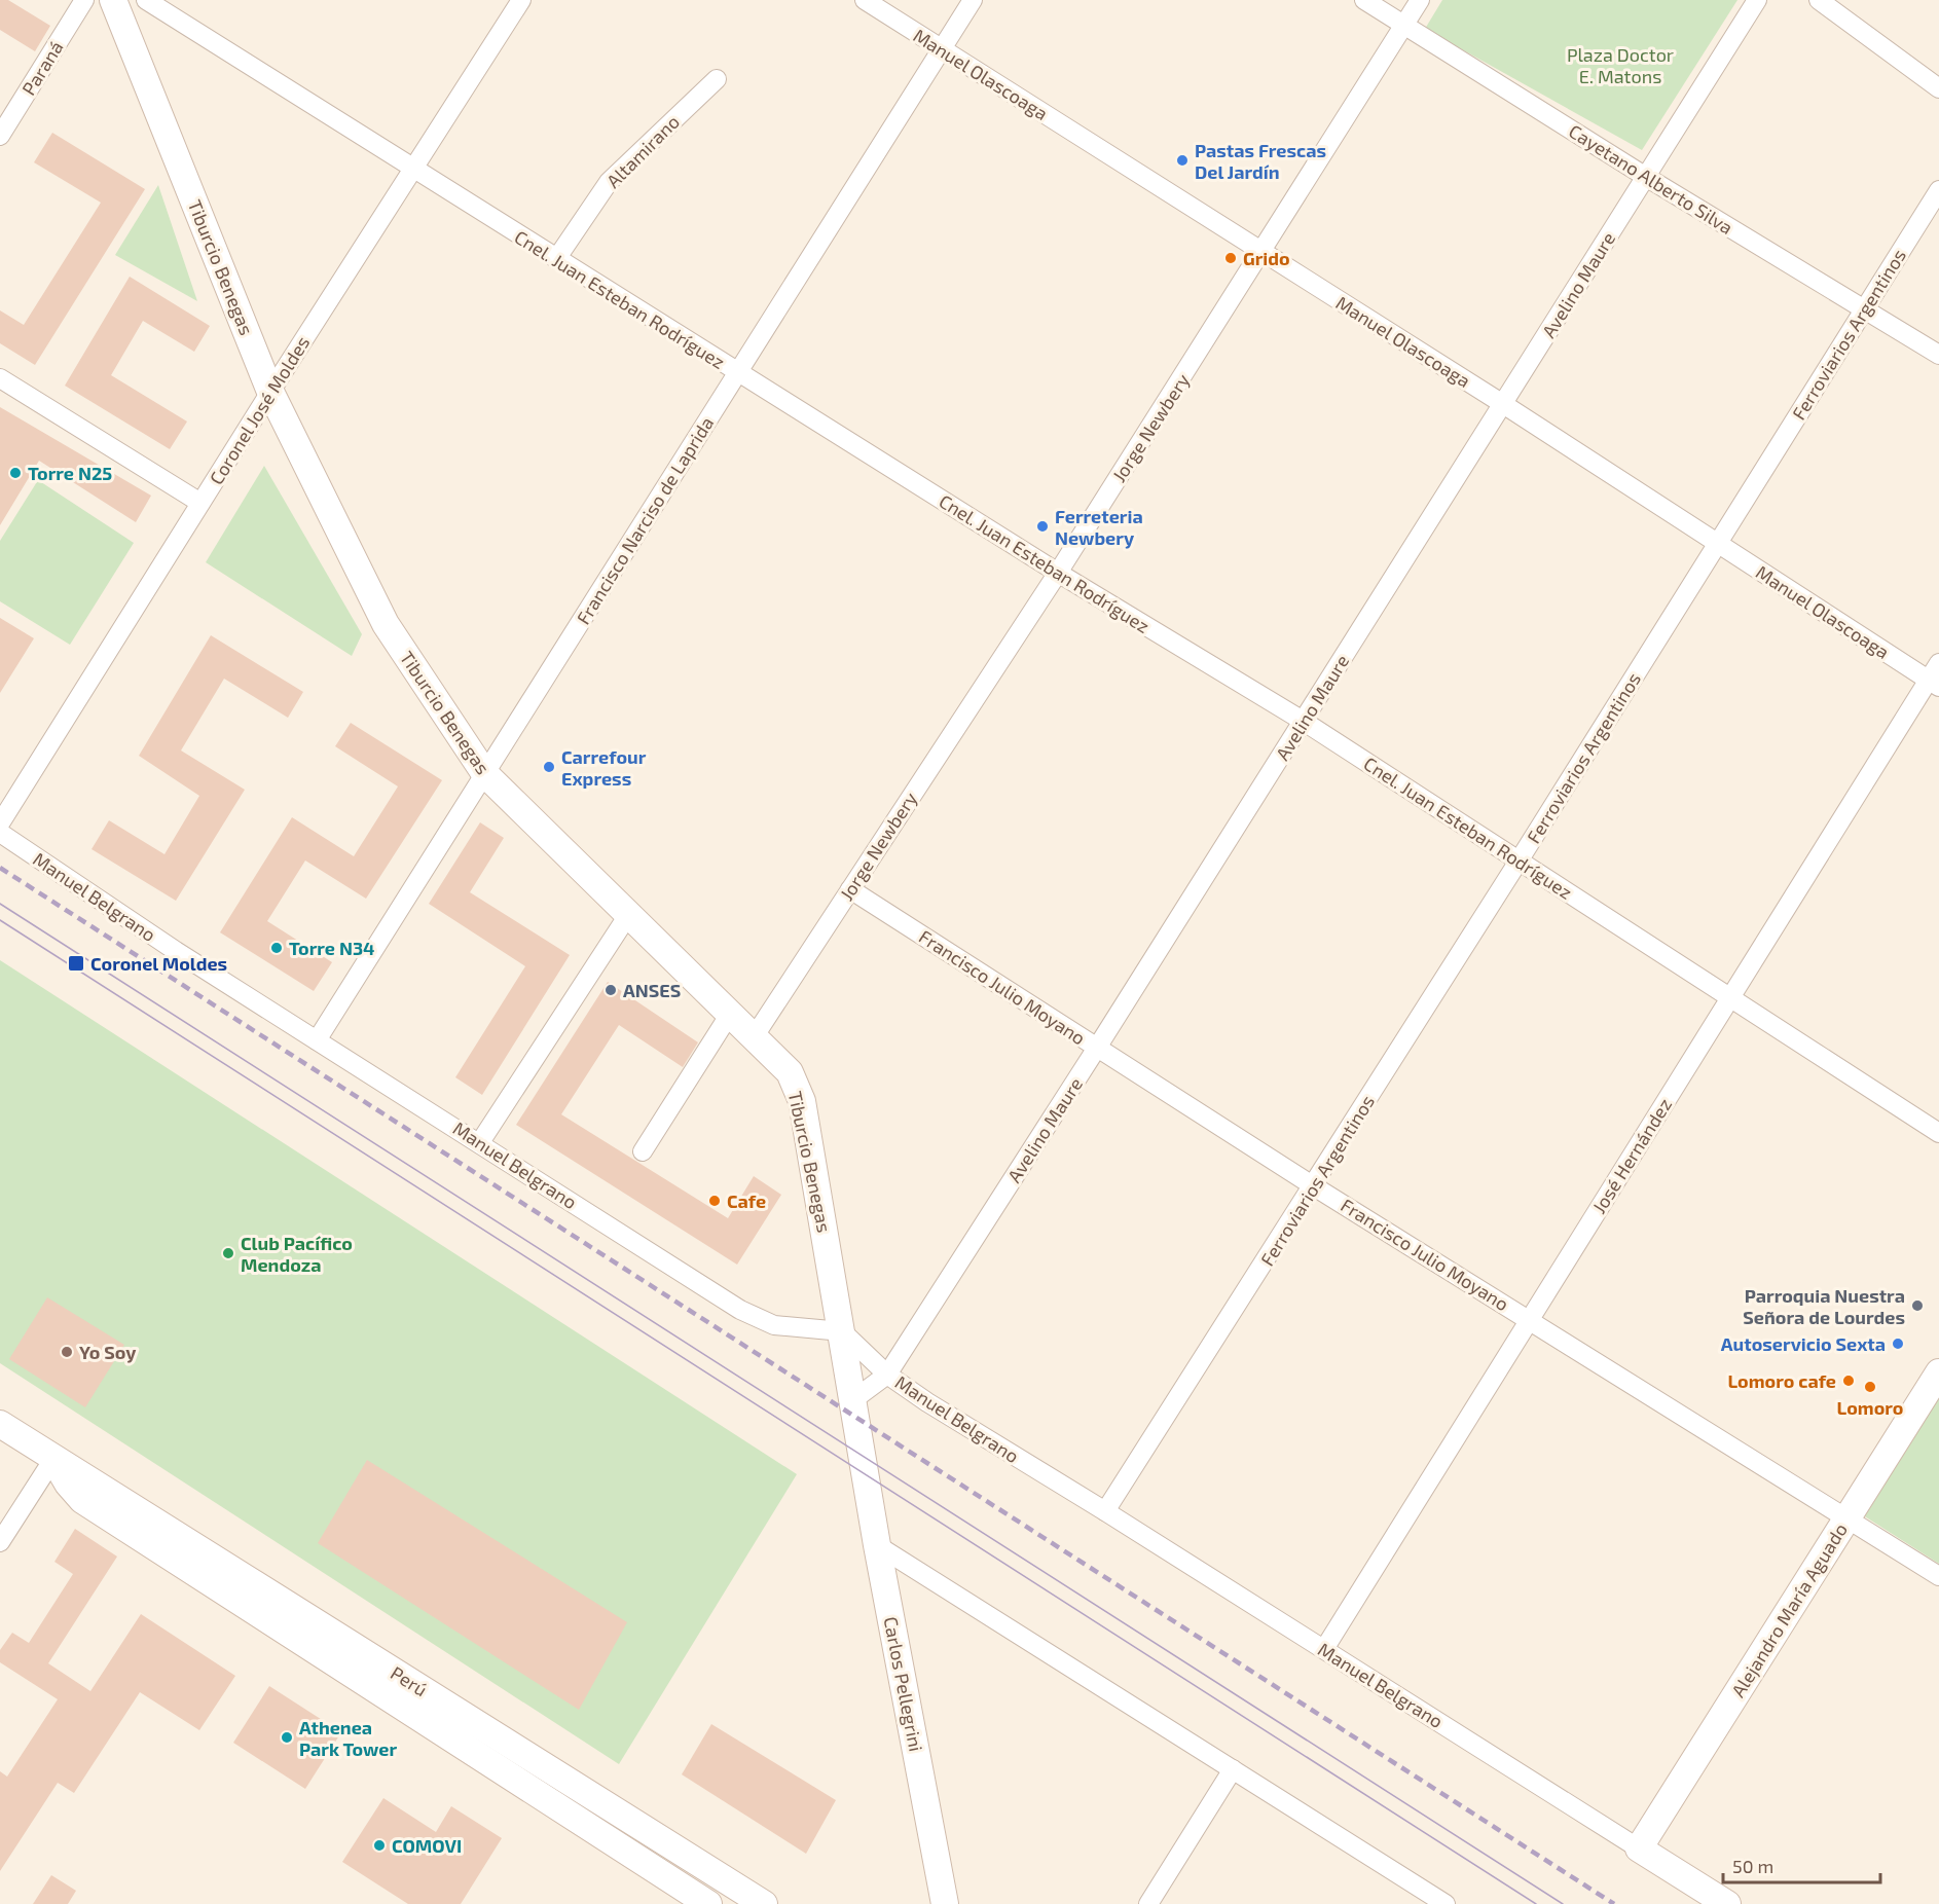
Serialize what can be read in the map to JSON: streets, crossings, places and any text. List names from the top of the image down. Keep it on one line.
{"streets":{"street":["Paraná","Manuel Olascoaga","Altamirano","Cayetano Alberto Silva","Tiburcio Benegas","Avelino Maure","Cnel. Juan Esteban Rodríguez","Ferroviarios Argentinos","Coronel José Moldes","Jorge Newbery","Francisco Narciso de Laprida","Manuel Belgrano","Francisco Julio Moyano","José Hernández","Alejandro María Aguado","Perú","Carlos Pellegrini"]},"crossings":[["Manuel Olascoaga","Avelino Maure"],["Manuel Olascoaga","Ferroviarios Argentinos"],["Manuel Olascoaga","Jorge Newbery"],["Manuel Olascoaga","Francisco Narciso de Laprida"],["Manuel Olascoaga","José Hernández"],["Altamirano","Cnel. Juan Esteban Rodríguez"],["Cayetano Alberto Silva","Avelino Maure"],["Cayetano Alberto Silva","Ferroviarios Argentinos"],["Cayetano Alberto Silva","Jorge Newbery"],["Tiburcio Benegas","Avelino Maure"],["Tiburcio Benegas","Coronel José Moldes"],["Tiburcio Benegas","Jorge Newbery"],["Tiburcio Benegas","Francisco Narciso de Laprida"],["Tiburcio Benegas","Manuel Belgrano"],["Tiburcio Benegas","Carlos Pellegrini"],["Avelino Maure","Cnel. Juan Esteban Rodríguez"],["Avelino Maure","Manuel Belgrano"],["Avelino Maure","Francisco Julio Moyano"],["Cnel. Juan Esteban Rodríguez","Ferroviarios Argentinos"],["Cnel. Juan Esteban Rodríguez","Coronel José Moldes"],["Cnel. Juan Esteban Rodríguez","Jorge Newbery"],["Cnel. Juan Esteban Rodríguez","Francisco Narciso de Laprida"],["Cnel. Juan Esteban Rodríguez","José Hernández"],["Ferroviarios Argentinos","Manuel Belgrano"],["Ferroviarios Argentinos","Francisco Julio Moyano"],["Jorge Newbery","Francisco Julio Moyano"],["Francisco Narciso de Laprida","Manuel Belgrano"],["Manuel Belgrano","José Hernández"],["Manuel Belgrano","Alejandro María Aguado"],["Francisco Julio Moyano","José Hernández"],["Francisco Julio Moyano","Alejandro María Aguado"]],"parks":["Plaza Doctor E. Matons"],"places":{"other":["Pastas Frescas Del Jardín","Grido","Torre N25","Ferreteria Newbery","Carrefour Express","Torre N34","ANSES","Cafe","Club Pacífico Mendoza","Parroquia Nuestra Señora de Lourdes","Autoservicio Sexta","Yo Soy","Lomoro cafe","Lomoro","Athenea Park Tower","COMOVI"],"transit":["Coronel Moldes"]},"scale_bar":"50 m"}
